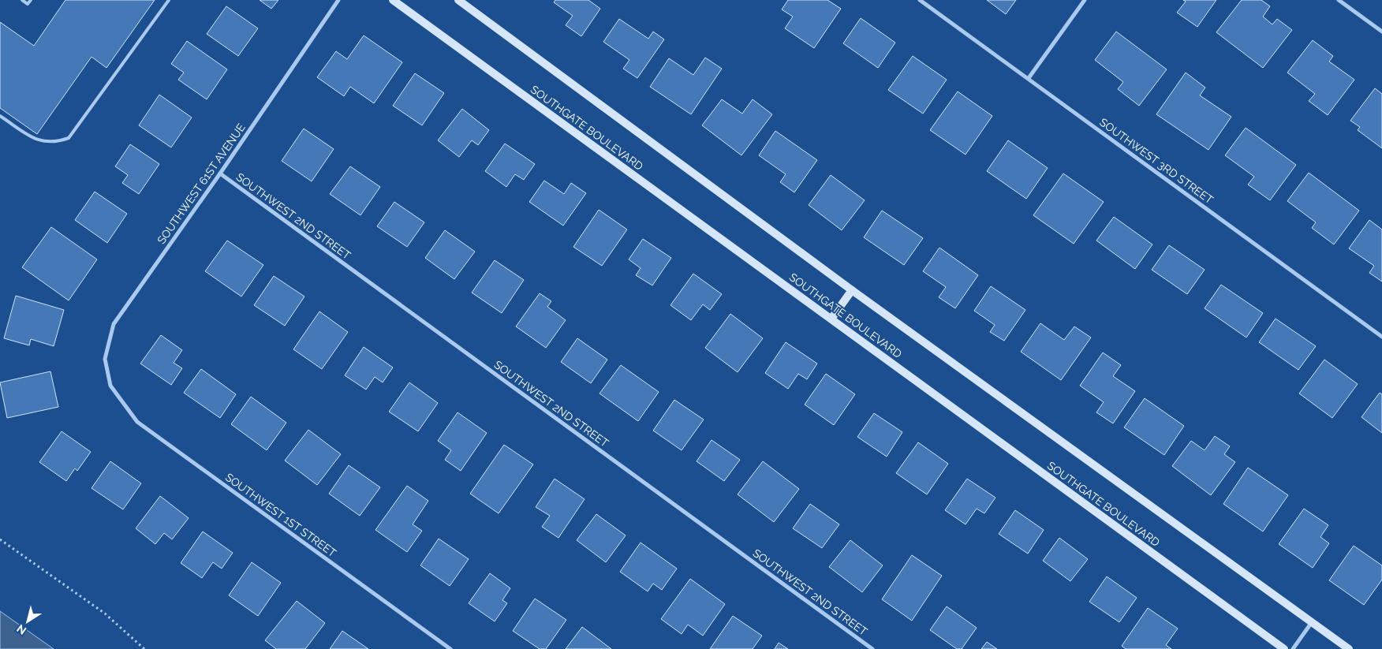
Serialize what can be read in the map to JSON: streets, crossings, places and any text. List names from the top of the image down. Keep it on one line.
{"streets":{"main road":["SOUTHGATE BOULEVARD"],"street":["SOUTHWEST 3RD STREET","SOUTHWEST 61ST AVENUE","SOUTHWEST 2ND STREET","SOUTHWEST 1ST STREET"]},"crossings":[["SOUTHWEST 61ST AVENUE","SOUTHWEST 2ND STREET"],["SOUTHWEST 61ST AVENUE","SOUTHWEST 1ST STREET"]],"north":"bottom left"}
